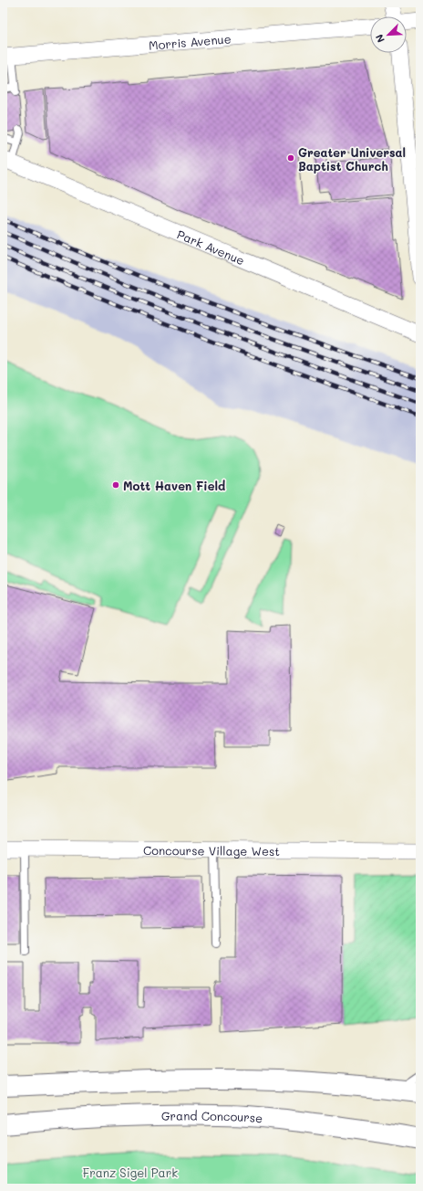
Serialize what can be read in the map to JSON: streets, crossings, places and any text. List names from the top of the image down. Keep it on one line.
{"streets":{"main road":["Grand Concourse"],"street":["Morris Avenue","Park Avenue","Concourse Village West"]},"parks":["Franz Sigel Park"],"places":["Greater Universal Baptist Church","Mott Haven Field"],"north":"bottom left"}
